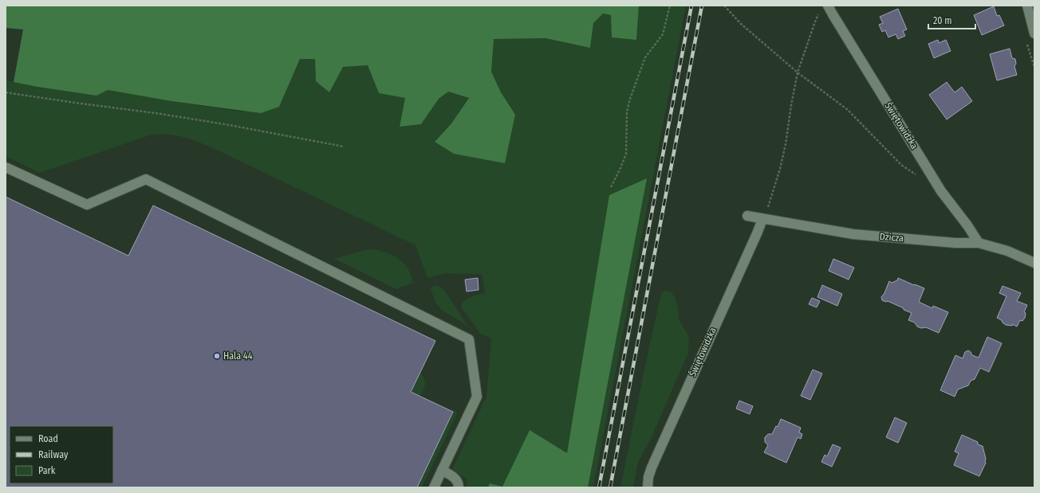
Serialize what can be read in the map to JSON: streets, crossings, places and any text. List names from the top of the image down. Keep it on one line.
{"streets":{"street":["Świętowidzka","Dzicza"]},"crossings":[["Świętowidzka","Dzicza"]],"places":["Hala 44"],"legend":["Road","Railway","Park"],"scale_bar":"20 m"}
